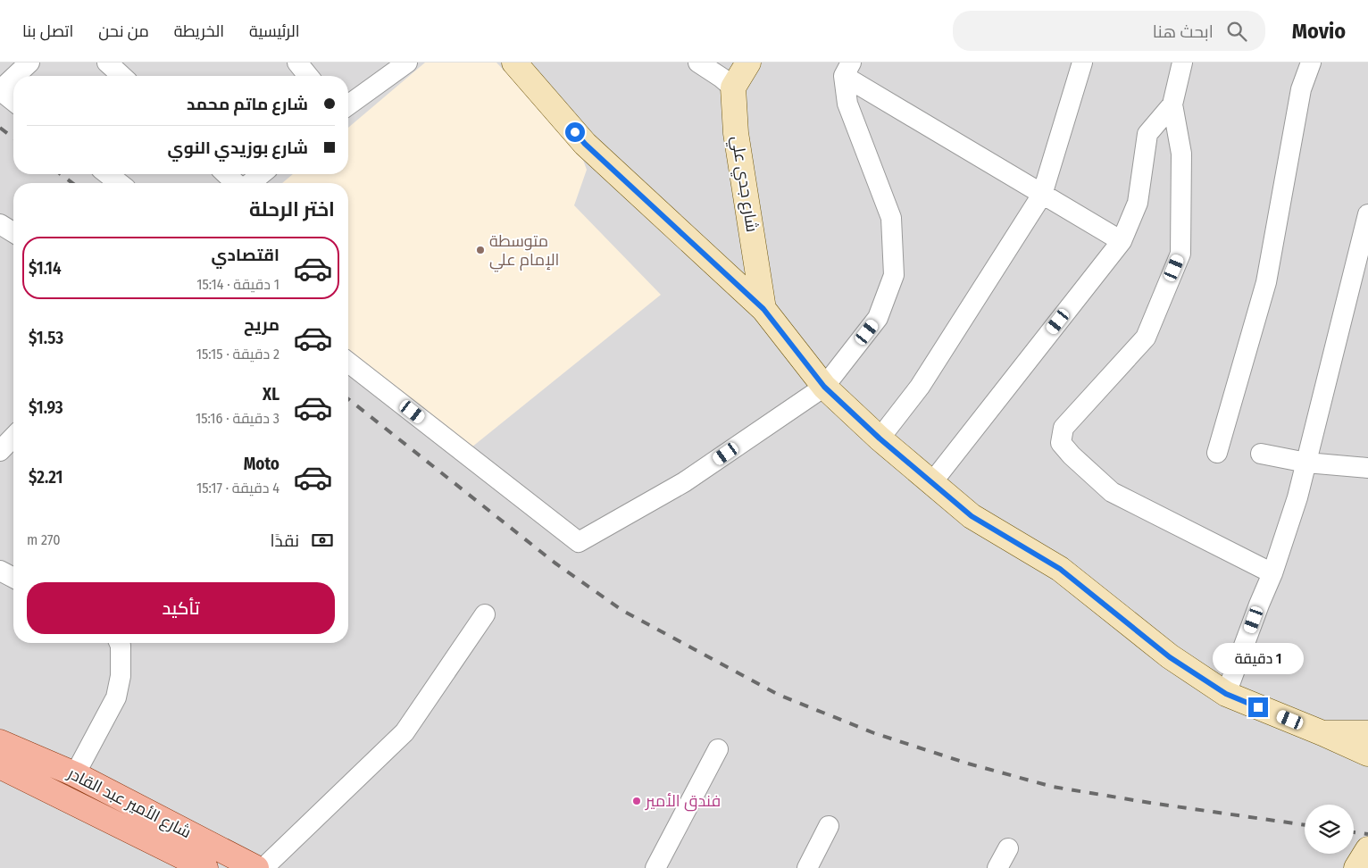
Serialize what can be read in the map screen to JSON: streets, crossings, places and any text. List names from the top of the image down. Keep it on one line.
{"streets":{"main road":["شارع الأمير عبد القادر"],"street":["شارع جدي علي"]},"places":["متوسطة الإمام علي","فندق الأمير"],"page":{"header":"Movio","search":"ابحث هنا","nav":["الرئيسية","الخريطة","من نحن","اتصل بنا"],"banner":["شارع ماتم محمد","شارع بوزيدي النوي"],"heading":"اختر الرحلة","list":[{"name":"اقتصادي","note":"1 دقيقة · 15:14","value":"$1.14"},{"name":"مريح","note":"2 دقيقة · 15:15","value":"$1.53"},{"name":"XL","note":"3 دقيقة · 15:16","value":"$1.93"},{"name":"Moto","note":"4 دقيقة · 15:17","value":"$2.21"}],"pay":["نقدًا","270 m"],"buttons":"تأكيد","bubble":"1 دقيقة"}}
